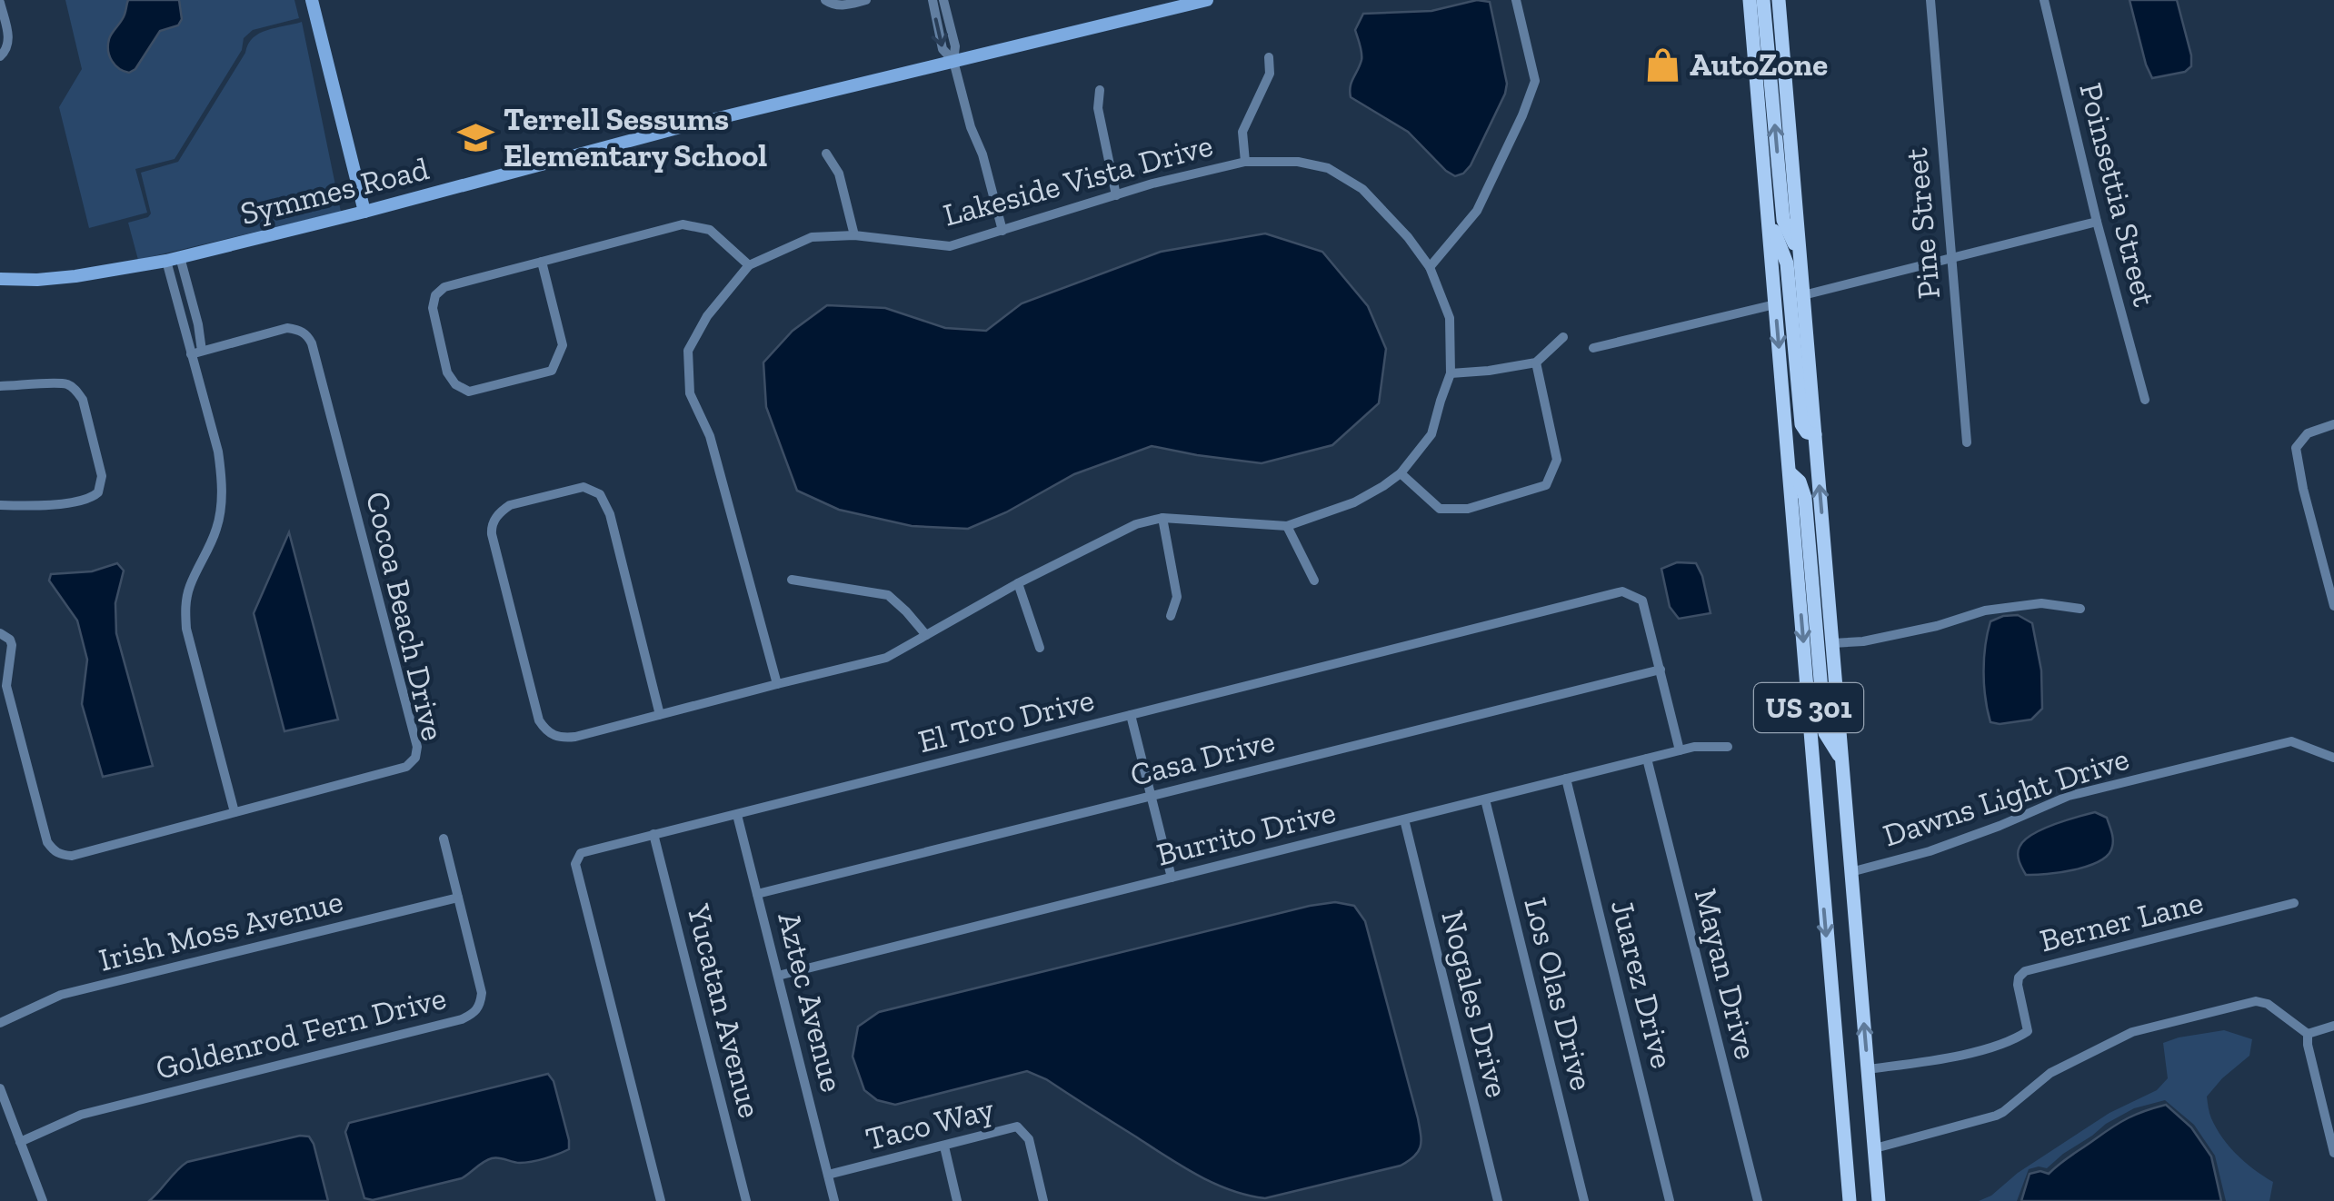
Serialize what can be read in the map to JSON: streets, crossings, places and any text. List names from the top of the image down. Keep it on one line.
{"streets":{"main road":["US 301"],"street":["Lakeside Vista Drive","Symmes Road","Poinsettia Street","Pine Street","Cocoa Beach Drive","El Toro Drive","Casa Drive","Dawns Light Drive","Burrito Drive","Berner Lane","Irish Moss Avenue","Mayan Drive","Juarez Drive","Los Olas Drive","Aztec Avenue","Nogales Drive","Yucatan Avenue","Goldenrod Fern Drive","Taco Way"]},"crossings":[["US 301","Dawns Light Drive"],["US 301","Berner Lane"],["El Toro Drive","Casa Drive"],["El Toro Drive","Burrito Drive"],["El Toro Drive","Aztec Avenue"],["El Toro Drive","Yucatan Avenue"],["Casa Drive","Aztec Avenue"],["Burrito Drive","Mayan Drive"],["Burrito Drive","Juarez Drive"],["Burrito Drive","Los Olas Drive"],["Burrito Drive","Aztec Avenue"],["Burrito Drive","Nogales Drive"],["Irish Moss Avenue","Goldenrod Fern Drive"],["Aztec Avenue","Taco Way"]],"places":{"shop":["AutoZone"],"school or university":["Terrell Sessums Elementary School"]}}
